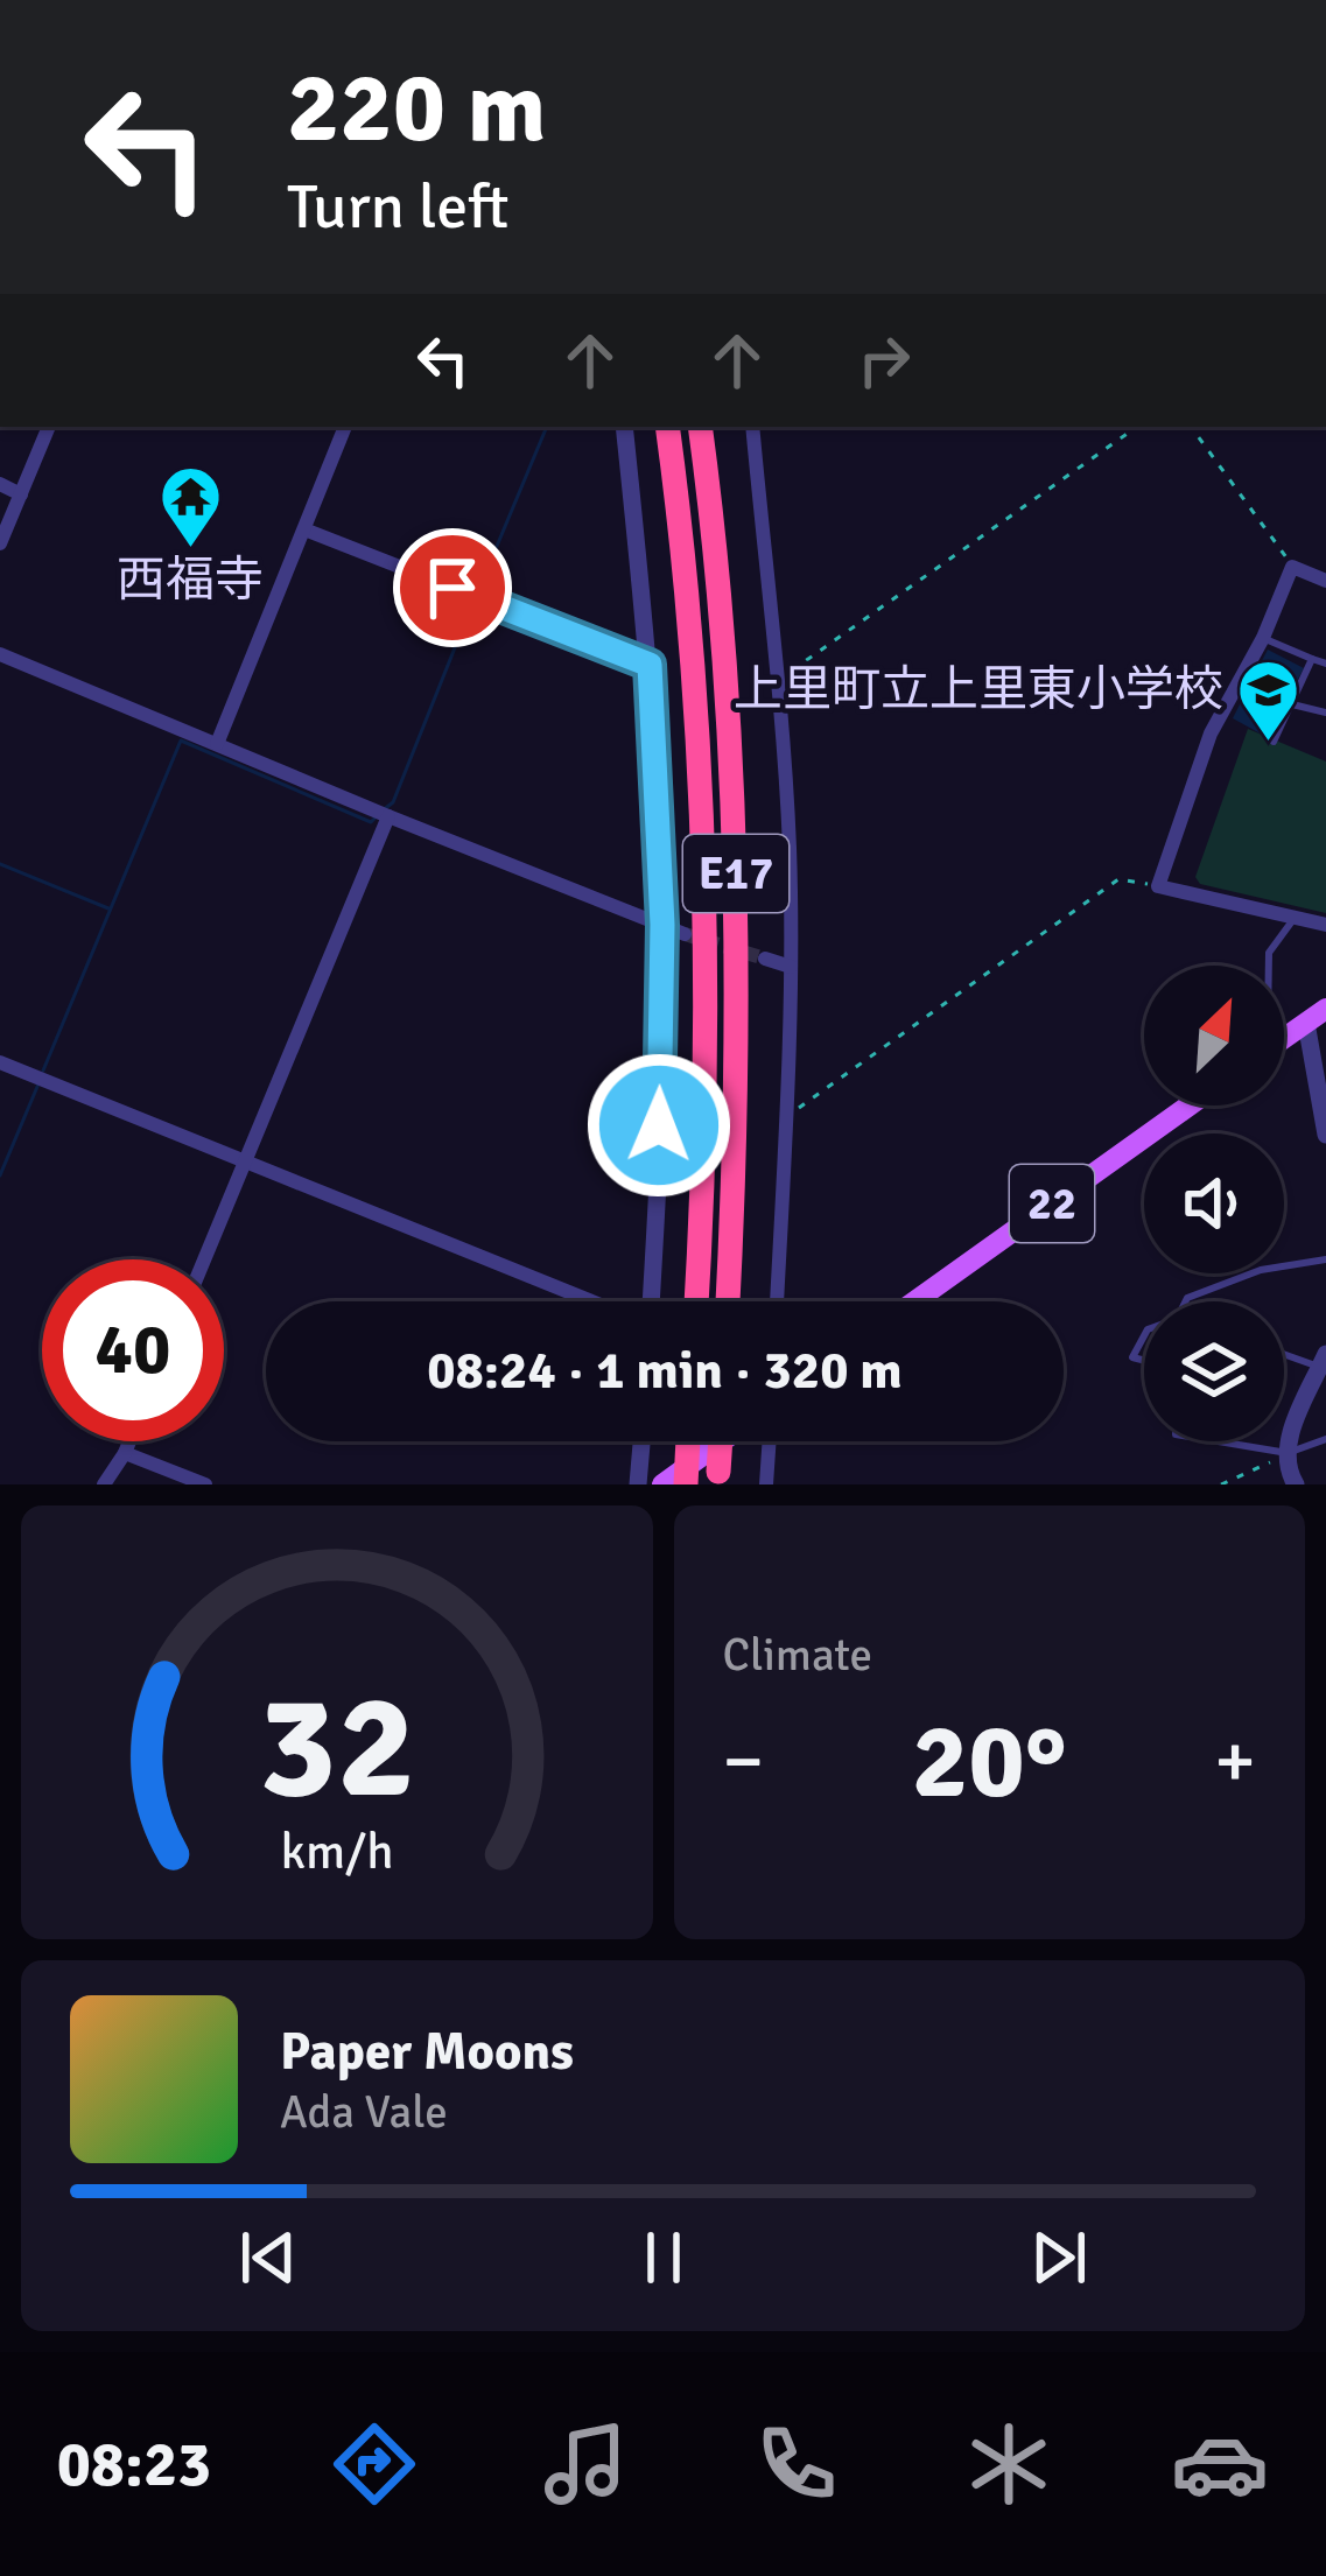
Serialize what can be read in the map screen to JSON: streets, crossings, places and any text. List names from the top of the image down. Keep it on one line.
{"streets":{"highway":["E17"],"main road":["22"]},"places":{"temple":["西福寺"],"school or university":["上里町立上里東小学校"]},"north":"top right","page":{"turn":["220 m","Turn left"],"limit":"40","trip":"08:24 · 1 min · 320 m","tile":"Climate","heat":["−","20°","+"],"song":["Paper Moons","Ada Vale"],"tabs":"08:23","gauge":["32","km/h"]}}
